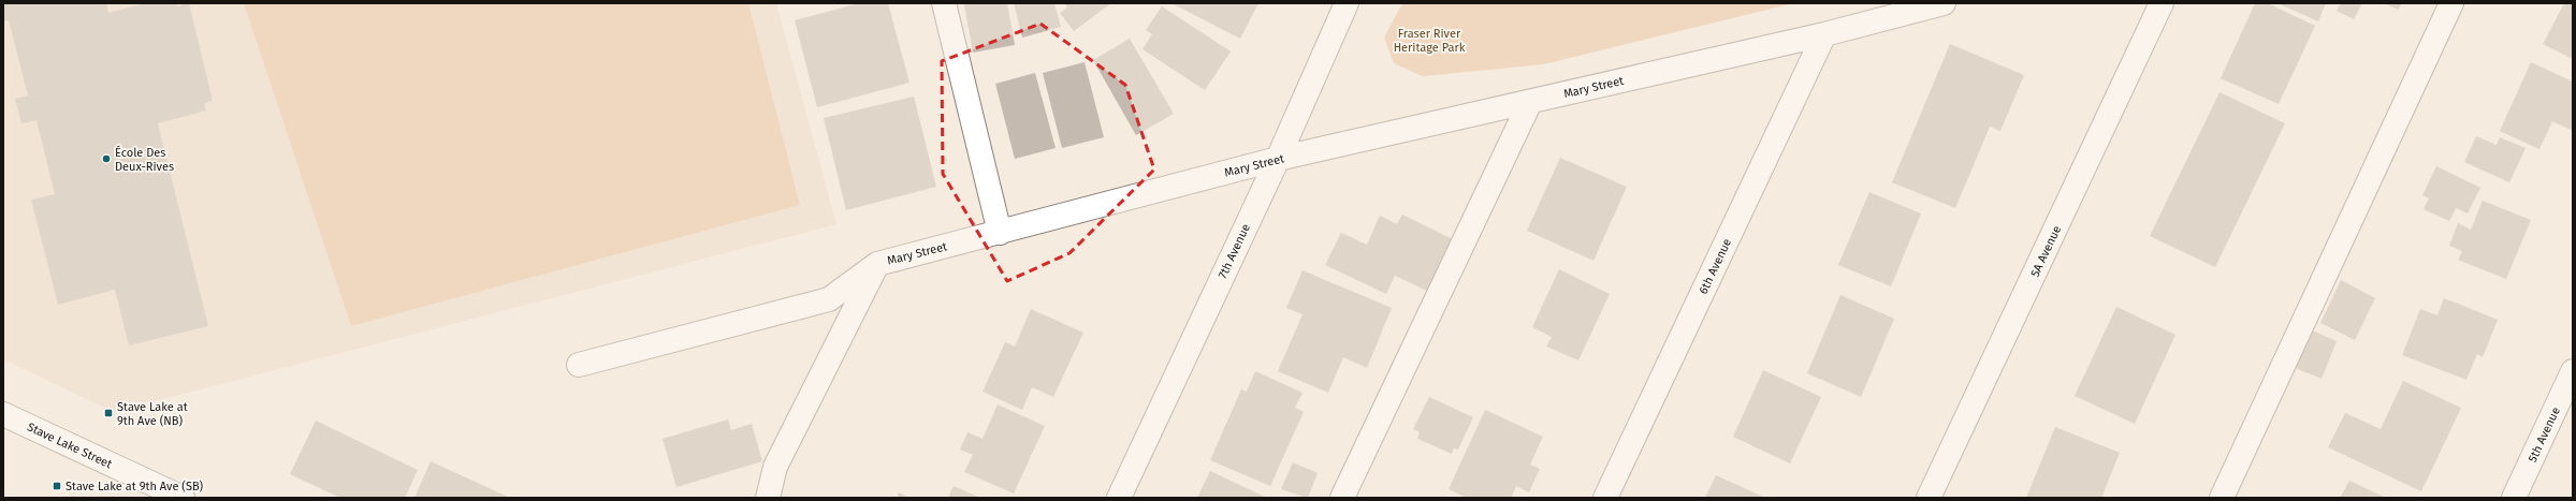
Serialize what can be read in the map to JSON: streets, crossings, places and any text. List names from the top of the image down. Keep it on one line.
{"streets":{"street":["Mary Street","7th Avenue","5A Avenue","6th Avenue","5th Avenue","Stave Lake Street"]},"crossings":[["Mary Street","7th Avenue"],["Mary Street","6th Avenue"]],"parks":["Fraser River Heritage Park"],"places":{"other":["École Des Deux-Rives"],"transit":["Stave Lake at 9th Ave (NB)","Stave Lake at 9th Ave (SB)"]}}
